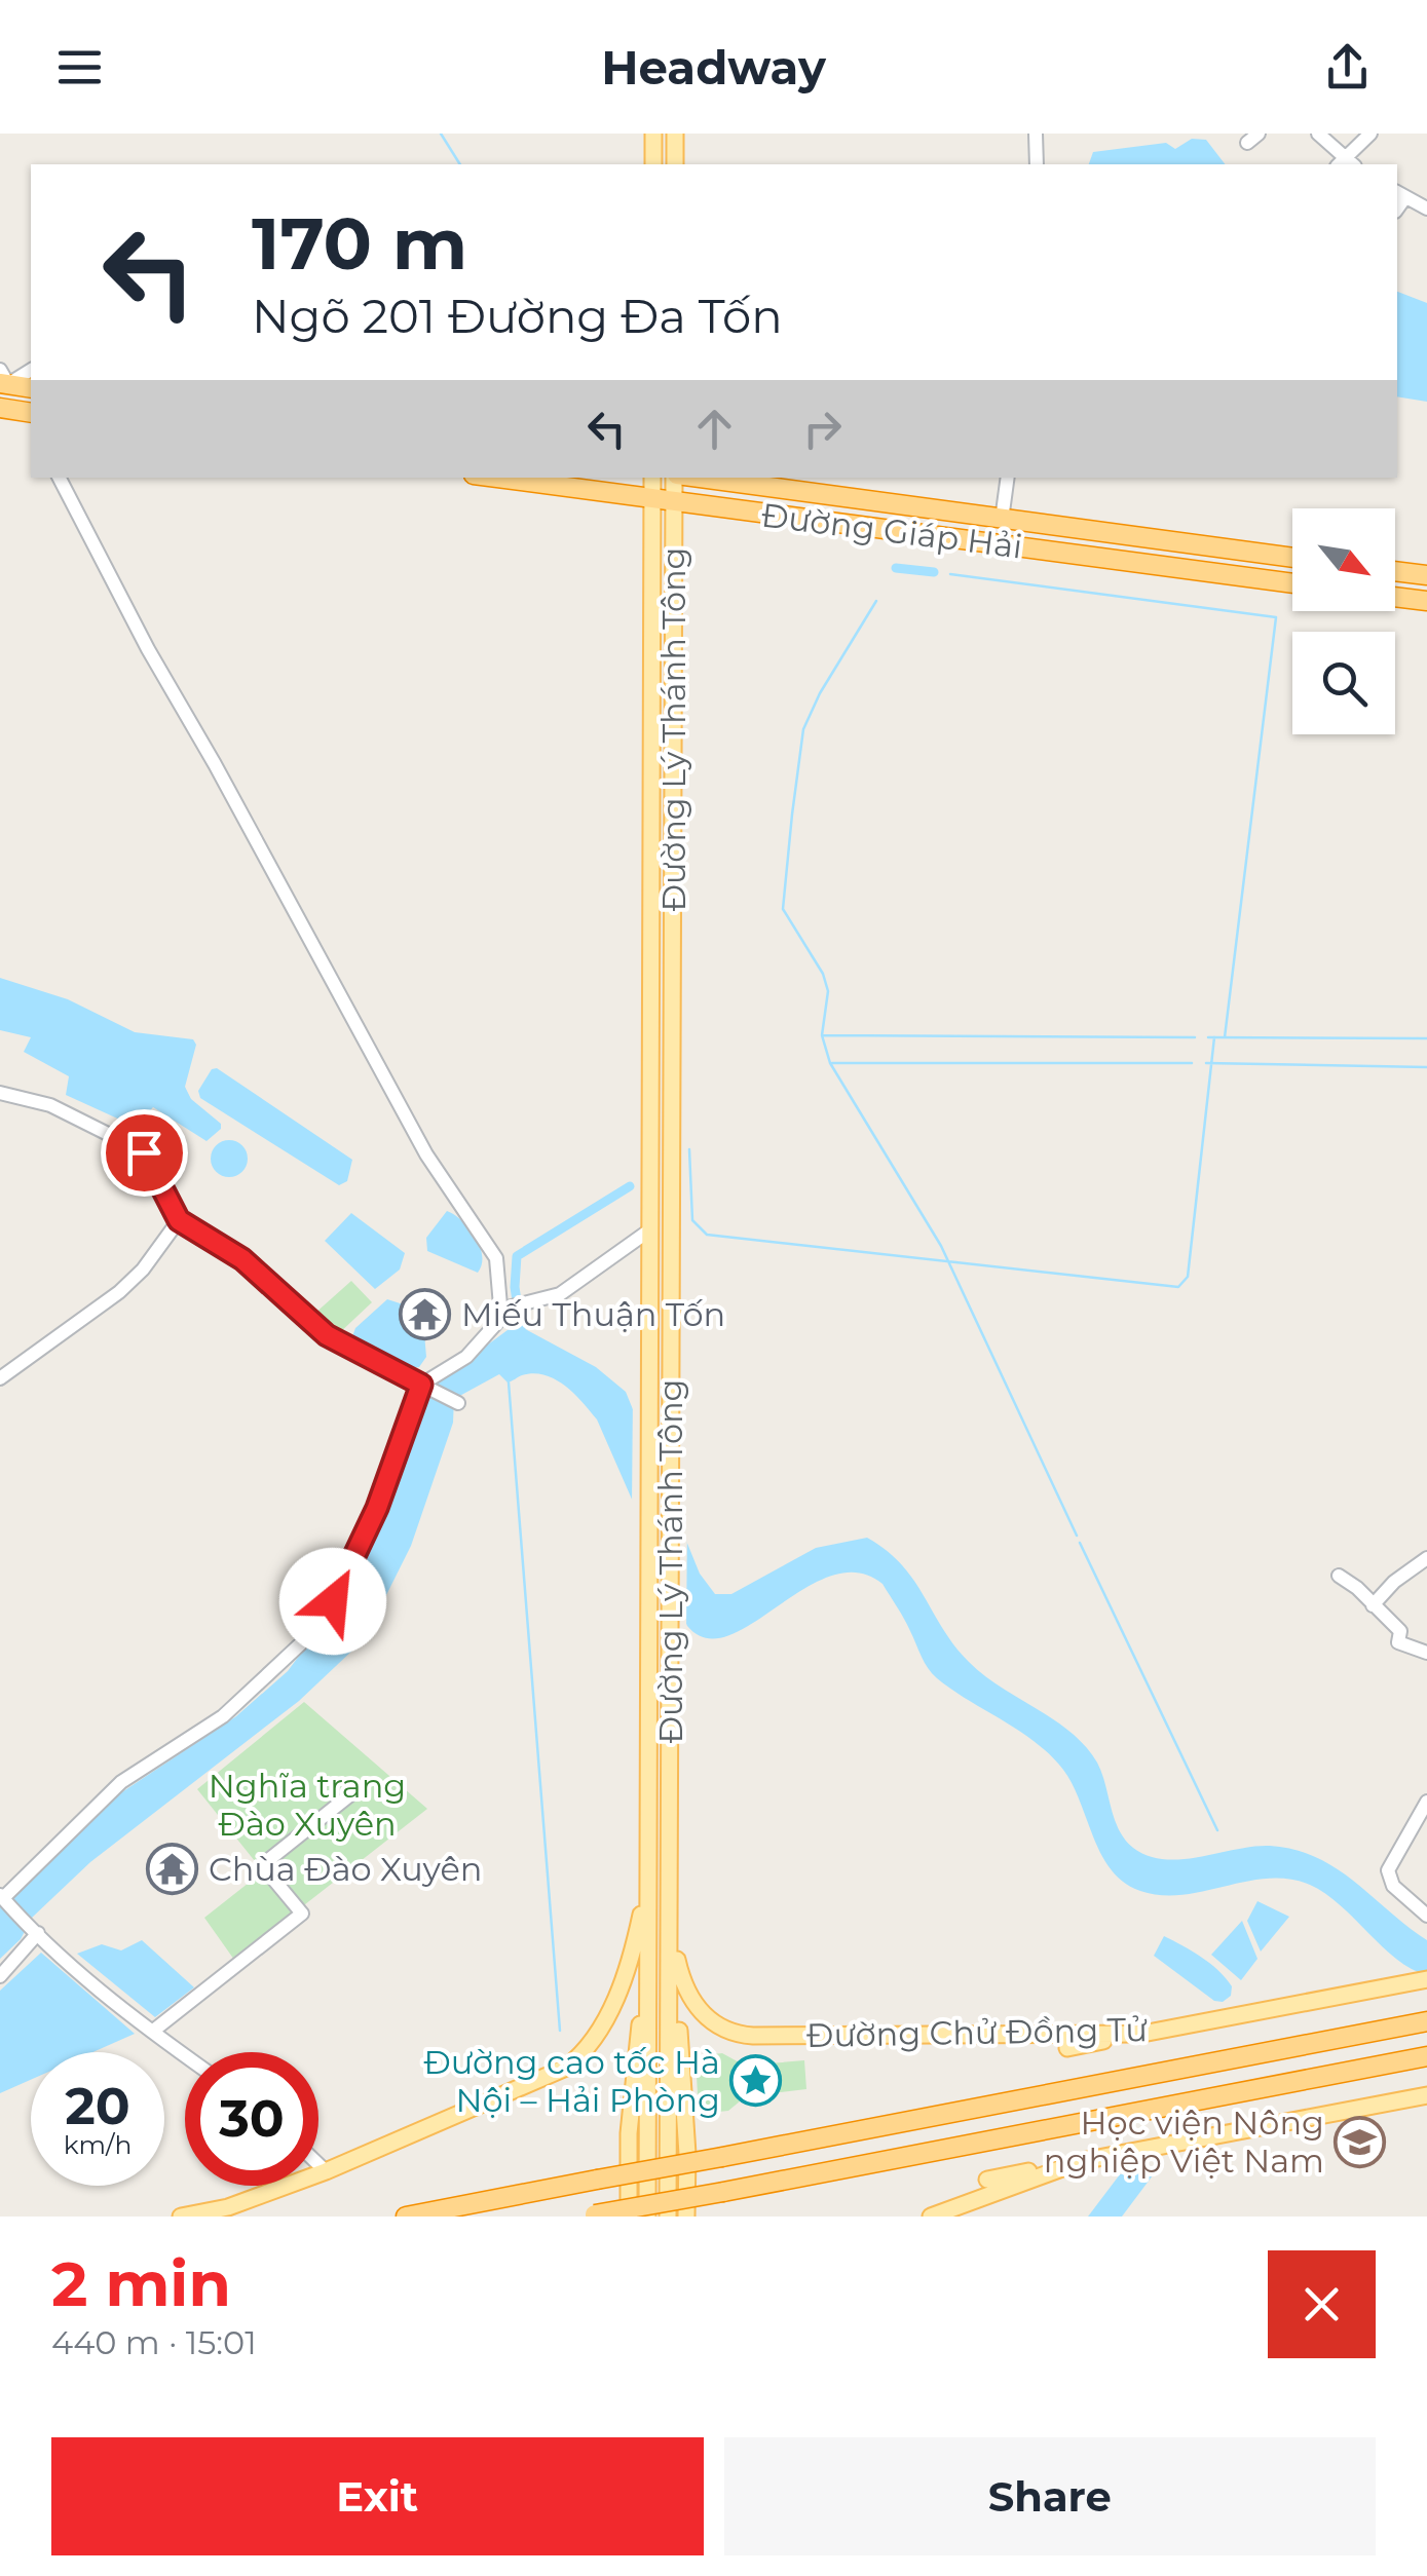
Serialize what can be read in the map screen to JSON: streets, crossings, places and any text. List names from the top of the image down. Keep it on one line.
{"streets":{"highway":["Đường Giáp Hải"],"main road":["Đường Lý Thánh Tông","Đường Chử Đồng Tử"]},"crossings":[["Đường Giáp Hải","Đường Lý Thánh Tông"],["Đường Lý Thánh Tông","Đường Chử Đồng Tử"]],"parks":["Nghĩa trang Đào Xuyên"],"places":{"temple":["Miếu Thuận Tốn","Chùa Đào Xuyên"],"place":["Đường cao tốc Hà Nội – Hải Phòng"],"school or university":["Học viện Nông nghiệp Việt Nam"]},"north":"bottom right","page":{"header":"Headway","turn":["170 m","Ngõ 201 Đường Đa Tốn"],"speed":"20 km/h","limit":"30","heading":["2 min","440 m · 15:01"],"buttons":["Exit","Share"]}}
